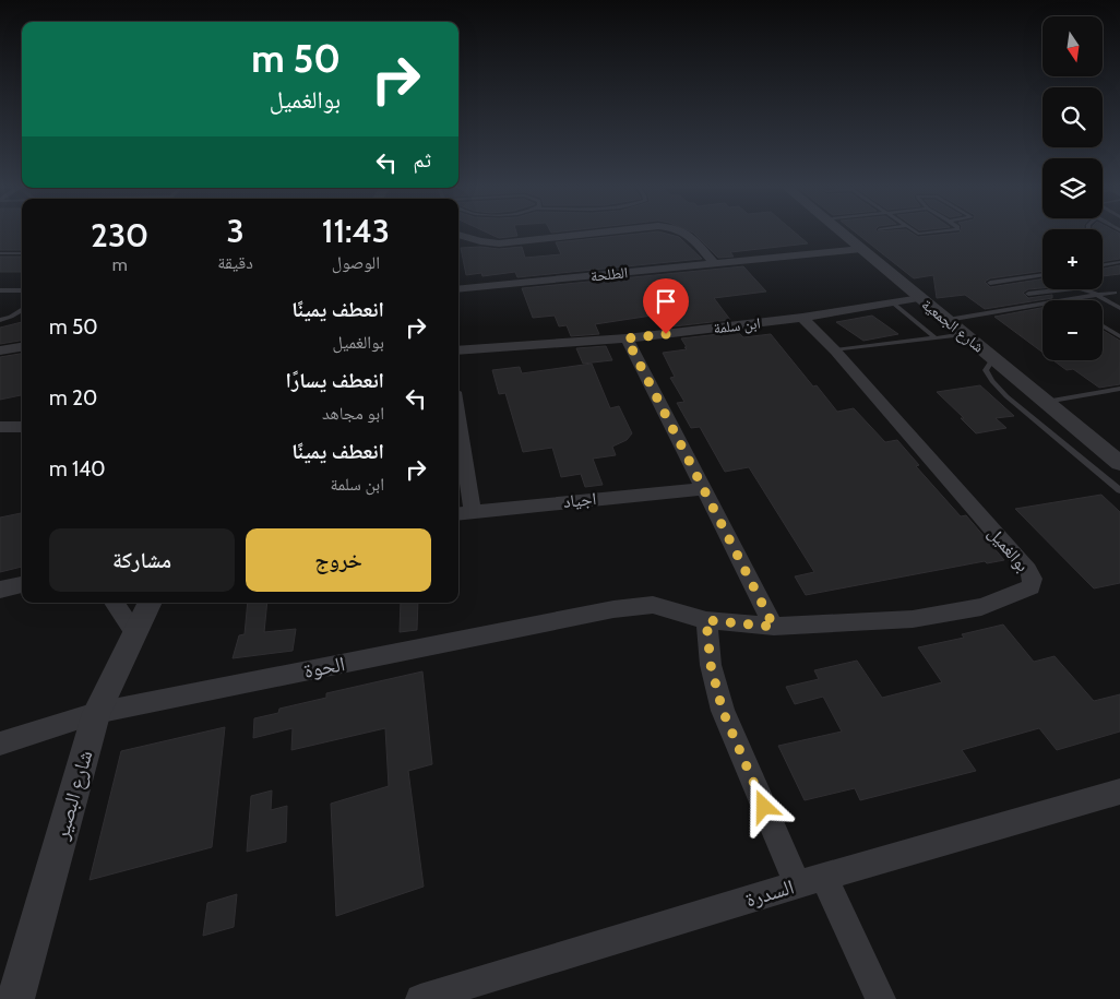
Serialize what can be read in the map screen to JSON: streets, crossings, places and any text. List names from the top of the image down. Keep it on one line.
{"streets":{"street":["الطلحة","ابن سلمة","شارع الجمعية","اجياد","بوالغميل","الحوة","شارع البصير","السدرة"]},"crossings":[["الطلحة","شارع الجمعية"],["ابن سلمة","شارع الجمعية"],["ابن سلمة","بوالغميل"],["بوالغميل","الحوة"],["الحوة","شارع البصير"]],"north":"bottom","page":{"map_buttons":["+","−"],"turn":["50 m","بوالغميل"],"then":"ثم","eta":["11:43","الوصول","3","دقيقة","230","m"],"list":[{"name":"انعطف يمينًا","note":"بوالغميل","value":"50 m"},{"name":"انعطف يسارًا","note":"ابو مجاهد","value":"20 m"},{"name":"انعطف يمينًا","note":"ابن سلمة","value":"140 m"}],"buttons":["خروج","مشاركة"]}}
